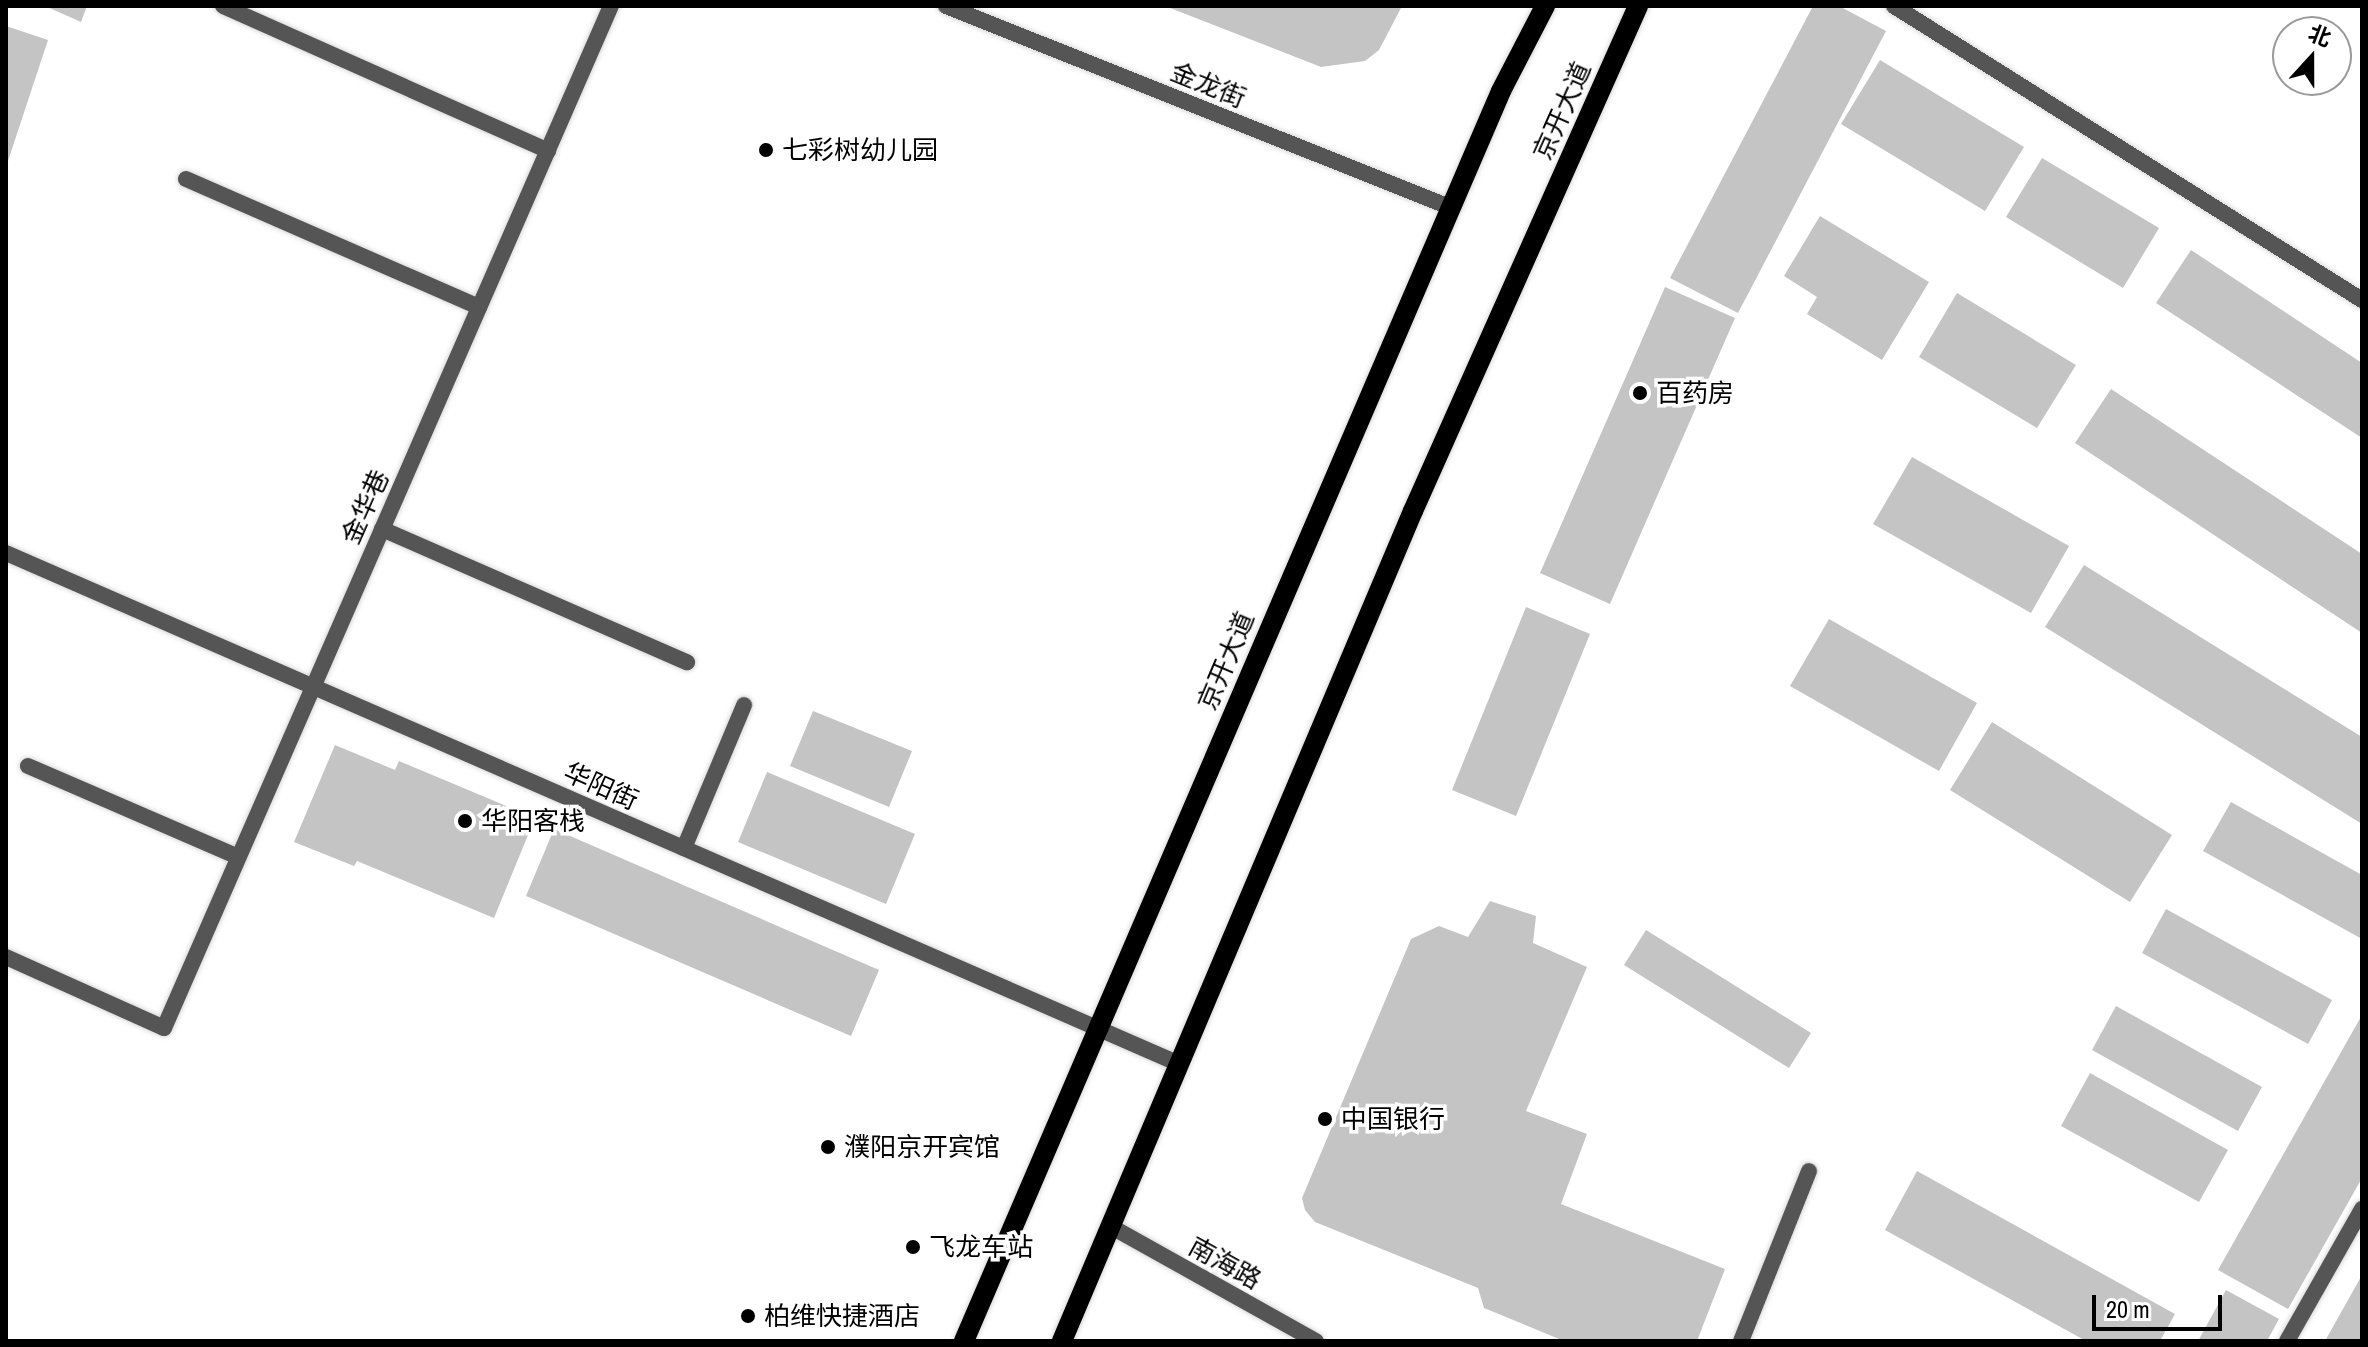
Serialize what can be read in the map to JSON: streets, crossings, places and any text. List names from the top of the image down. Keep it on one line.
{"streets":{"main road":["京开大道"],"street":["金龙街","金华巷","华阳街","南海路"]},"crossings":[["金龙街","京开大道"],["京开大道","华阳街"],["京开大道","南海路"],["金华巷","华阳街"]],"places":["七彩树幼儿园","百药房","华阳客栈","中国银行","濮阳京开宾馆","飞龙车站","柏维快捷酒店"],"scale_bar":"20 m","north":"top"}
